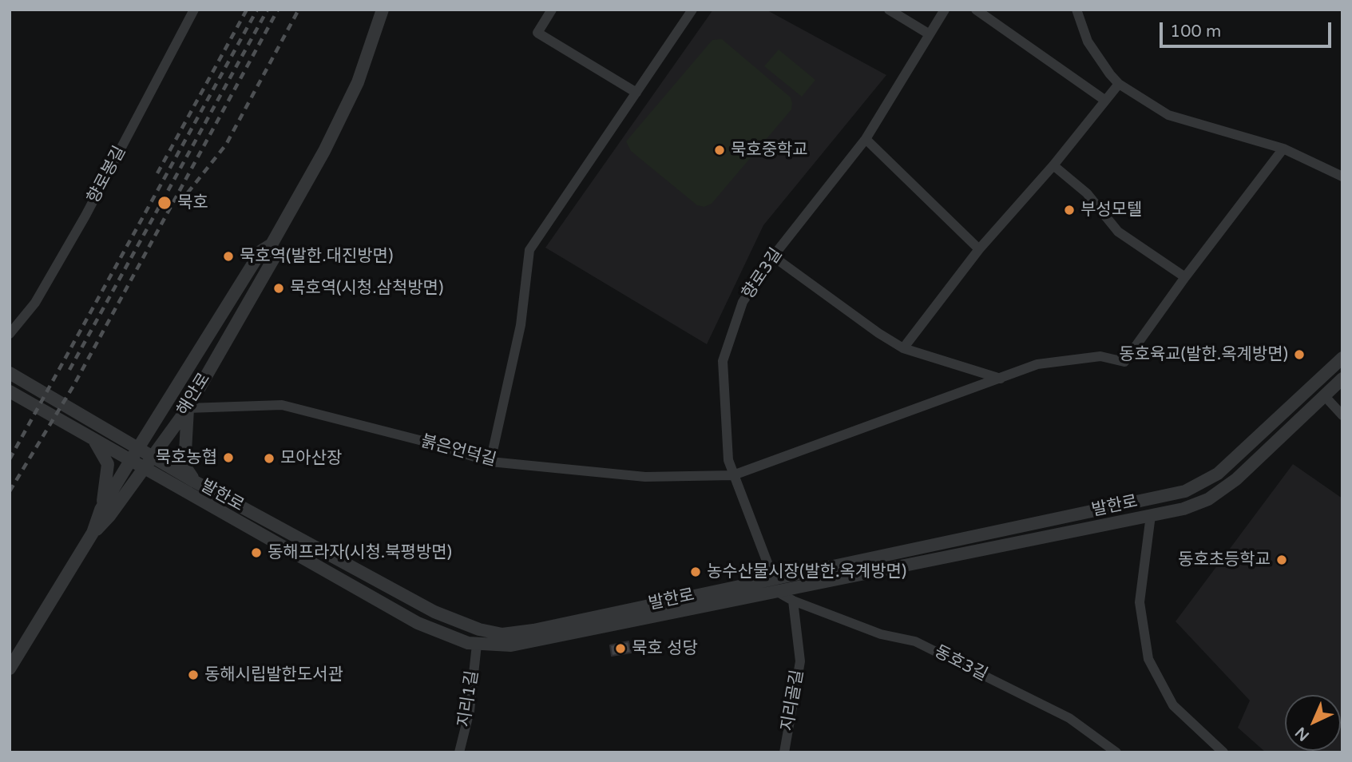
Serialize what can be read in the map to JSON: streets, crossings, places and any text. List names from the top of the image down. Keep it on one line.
{"streets":{"street":["향로봉길","향로3길","해안로","붉은언덕길","발한로","동호3길","지리1길","지리골길"]},"crossings":[["향로3길","붉은언덕길"],["향로3길","발한로"],["해안로","붉은언덕길"],["해안로","발한로"],["발한로","지리1길"],["동호3길","지리골길"]],"places":["묵호중학교","묵호","부성모텔","묵호역(발한.대진방면)","묵호역(시청.삼척방면)","동호육교(발한.옥계방면)","묵호농협","모아산장","동해프라자(시청.북평방면)","동호초등학교","농수산물시장(발한.옥계방면)","묵호 성당","동해시립발한도서관"],"scale_bar":"100 m","north":"bottom left"}
